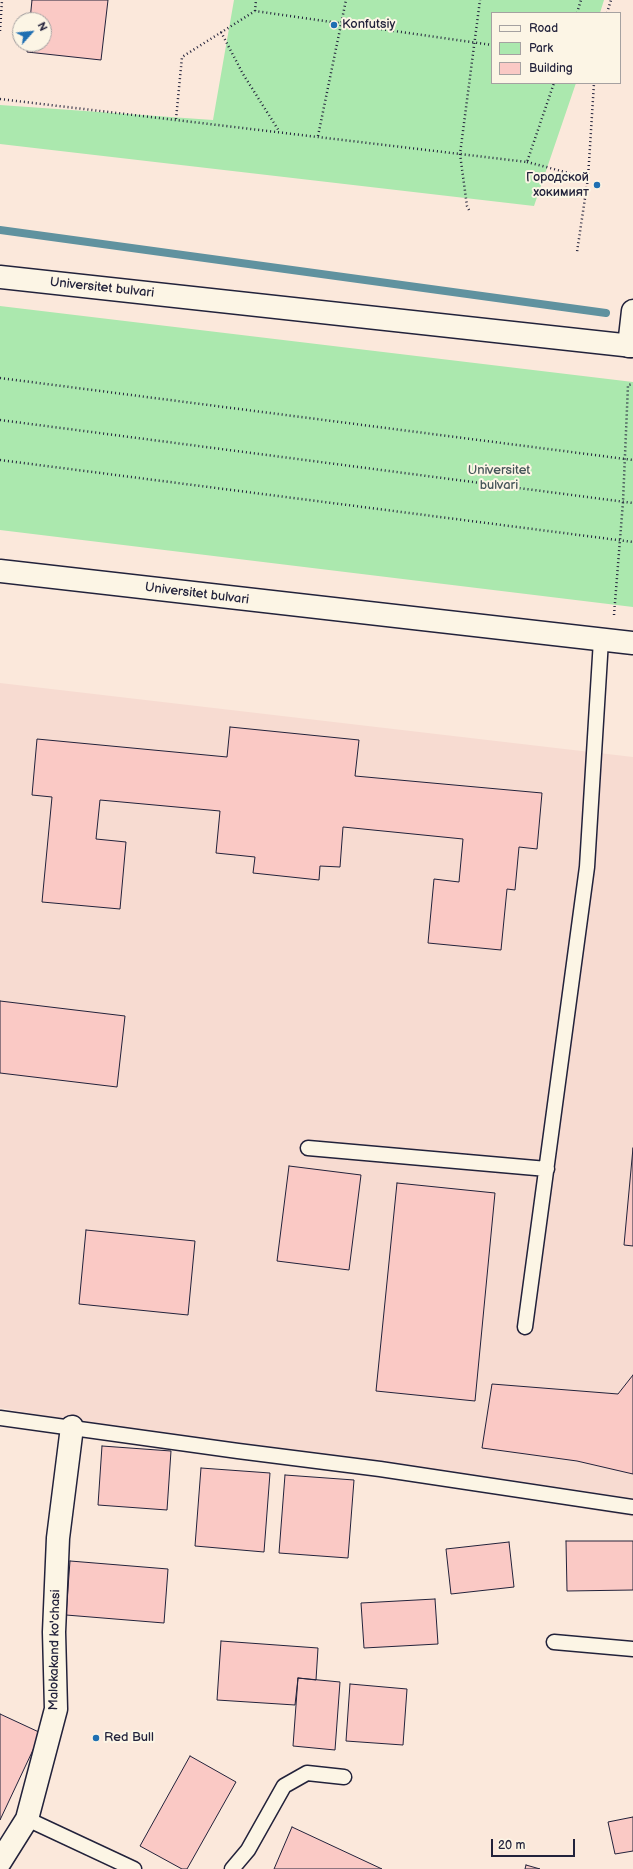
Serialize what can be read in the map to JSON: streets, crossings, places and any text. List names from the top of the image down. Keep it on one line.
{"streets":{"main road":["Universitet bulvari","Malokakand ko'chasi"]},"parks":["Universitet bulvari"],"places":["Konfutsiy","Городской хокимият","Red Bull"],"legend":["Road","Park","Building"],"scale_bar":"20 m","north":"top right"}
